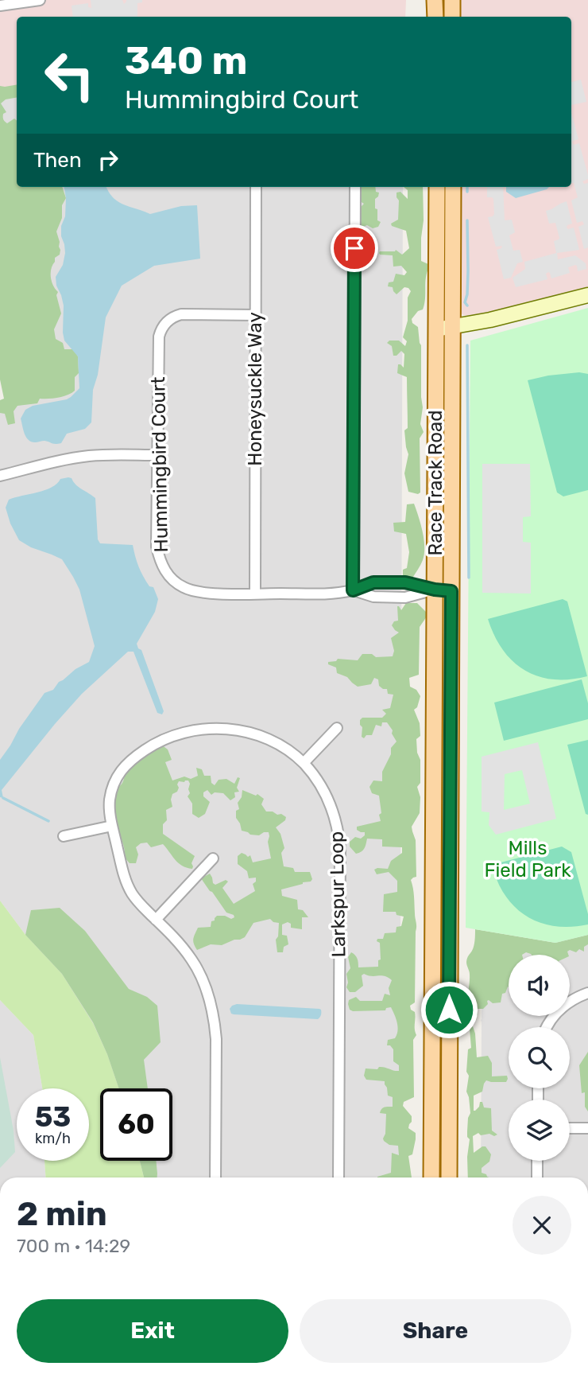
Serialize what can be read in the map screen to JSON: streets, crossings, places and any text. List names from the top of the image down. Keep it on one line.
{"streets":{"main road":["Race Track Road"],"street":["Honeysuckle Way","Hummingbird Court","Larkspur Loop"]},"crossings":[["Honeysuckle Way","Hummingbird Court"],["Hummingbird Court","Race Track Road"]],"parks":["Mills Field Park"],"page":{"turn":["340 m","Hummingbird Court"],"then":"Then","speed":"53 km/h","limit":"60","heading":["2 min","700 m · 14:29"],"buttons":["Exit","Share"]}}
